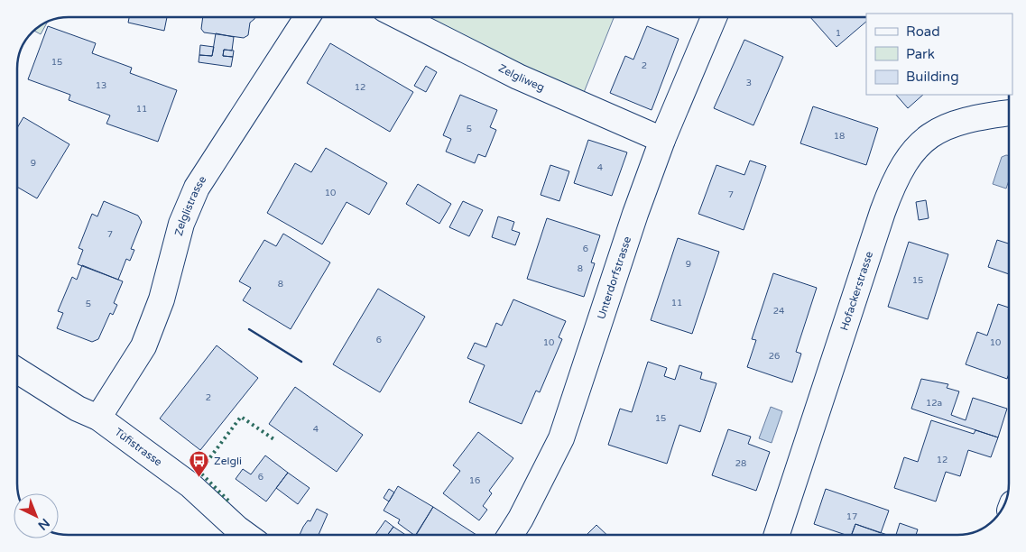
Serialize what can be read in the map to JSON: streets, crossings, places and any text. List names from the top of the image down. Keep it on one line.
{"streets":{"street":["Zelgliweg","Zelglistrasse","Unterdorfstrasse","Hofackerstrasse","Tüfistrasse"]},"crossings":[["Zelgliweg","Unterdorfstrasse"],["Zelglistrasse","Tüfistrasse"]],"places":{"bus stop":["Zelgli"]},"house_numbers":["1","15","2","3","13","12","11","5","18","9","4","10","7","7","6","9","8","15","8","11","5","24","6","10","10","26","2","12a","15","4","12","28","6","16","17"],"legend":["Road","Park","Building"],"north":"bottom right"}
